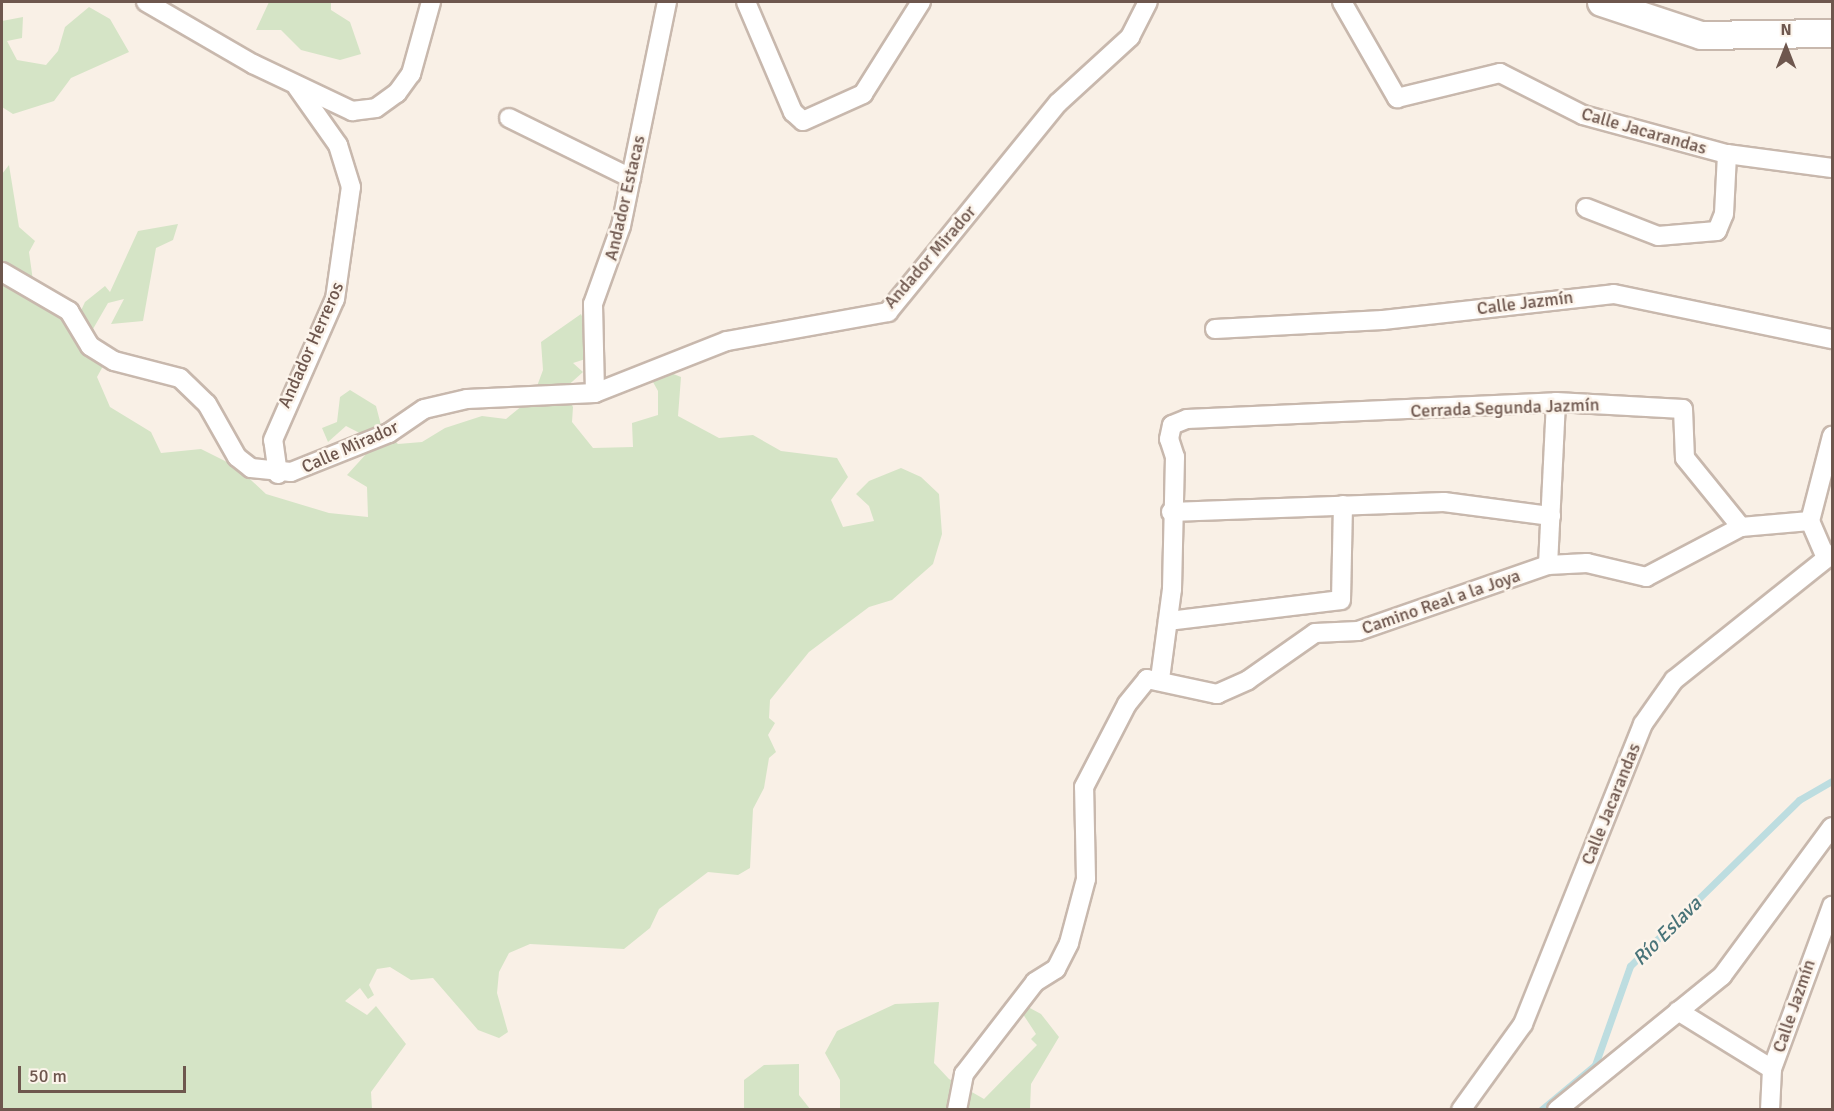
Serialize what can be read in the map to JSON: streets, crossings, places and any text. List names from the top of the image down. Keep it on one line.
{"streets":{"street":["Calle Jacarandas","Andador Estacas","Andador Mirador","Calle Jazmín","Andador Herreros","Cerrada Segunda Jazmín","Calle Mirador","Camino Real a la Joya"]},"crossings":[["Andador Estacas","Andador Mirador"],["Andador Estacas","Calle Mirador"],["Andador Mirador","Calle Mirador"],["Andador Herreros","Calle Mirador"],["Cerrada Segunda Jazmín","Camino Real a la Joya"]],"water":["Río Eslava"],"scale_bar":"50 m","north":"top"}
